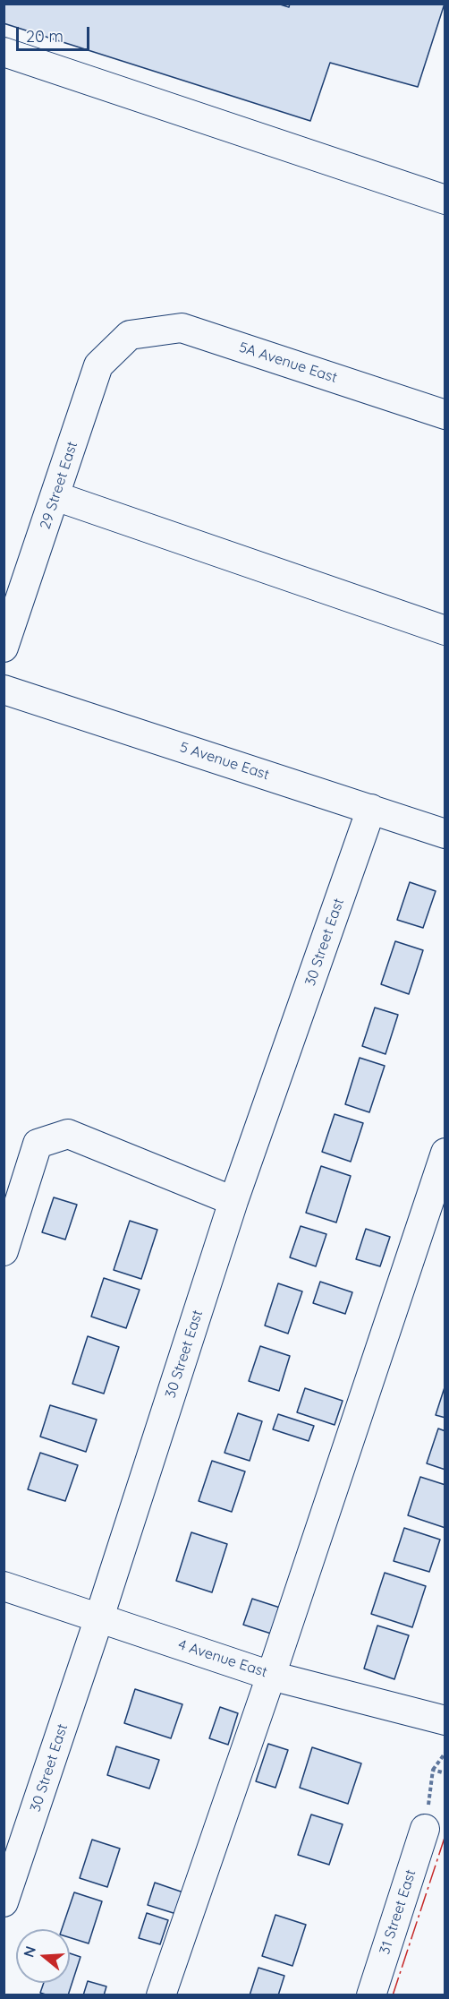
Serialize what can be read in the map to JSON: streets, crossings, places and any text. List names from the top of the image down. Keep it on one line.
{"streets":{"street":["5A Avenue East","29 Street East","5 Avenue East","30 Street East","4 Avenue East","31 Street East"]},"crossings":[["5A Avenue East","29 Street East"],["5 Avenue East","30 Street East"],["30 Street East","4 Avenue East"]],"scale_bar":"20 m","north":"left"}
